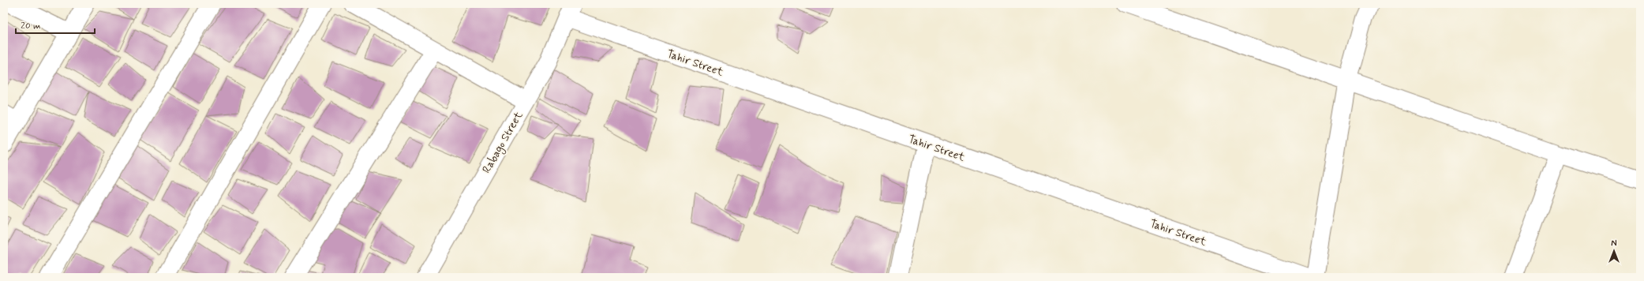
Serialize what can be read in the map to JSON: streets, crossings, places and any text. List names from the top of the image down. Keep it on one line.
{"streets":{"street":["Tahir Street","Rabago Street"]},"crossings":[["Tahir Street","Rabago Street"]],"scale_bar":"20 m","north":"top"}
